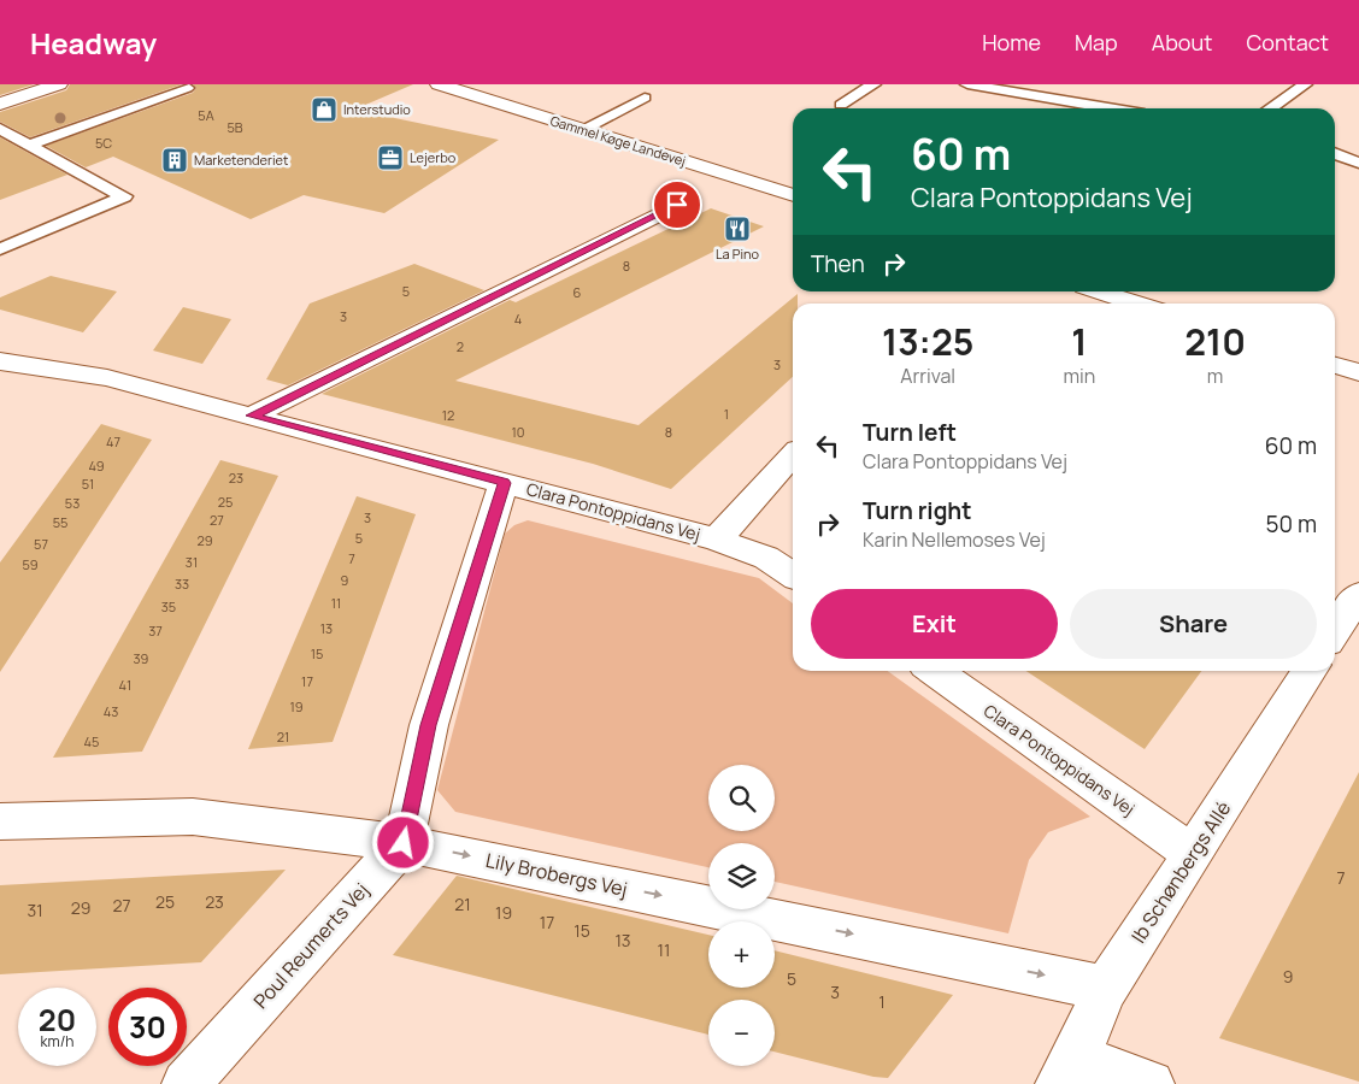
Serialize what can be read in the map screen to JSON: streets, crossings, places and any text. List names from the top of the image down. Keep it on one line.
{"streets":{"street":["Gammel Køge Landevej","Clara Pontoppidans Vej","Ib Schønbergs Allé","Lily Brobergs Vej","Poul Reumerts Vej"]},"crossings":[["Clara Pontoppidans Vej","Ib Schønbergs Allé"],["Ib Schønbergs Allé","Lily Brobergs Vej"],["Lily Brobergs Vej","Poul Reumerts Vej"]],"one_way":["Lily Brobergs Vej"],"places":{"shop":["Interstudio"],"office":["Lejerbo"],"building":["Marketenderiet"],"restaurant":["La Pino"]},"house_numbers":["5A","5B","5C","8","5","6","3","4","2","3","1","12","10","8","47","49","23","51","25","53","3","27","55","5","29","57","7","31","59","9","33","11","35","13","37","15","39","17","41","19","43","21","45","7","25","23","21","27","29","31","19","17","15","13","11","9","5","3","1"],"page":{"header":"Headway","nav":["Home","Map","About","Contact"],"turn":["60 m","Clara Pontoppidans Vej"],"then":"Then","eta":["13:25","Arrival","1","min","210","m"],"list":[{"name":"Turn left","note":"Clara Pontoppidans Vej","value":"60 m"},{"name":"Turn right","note":"Karin Nellemoses Vej","value":"50 m"}],"buttons":["Exit","Share"],"map_buttons":["+","−"],"speed":"20 km/h","limit":"30"}}
